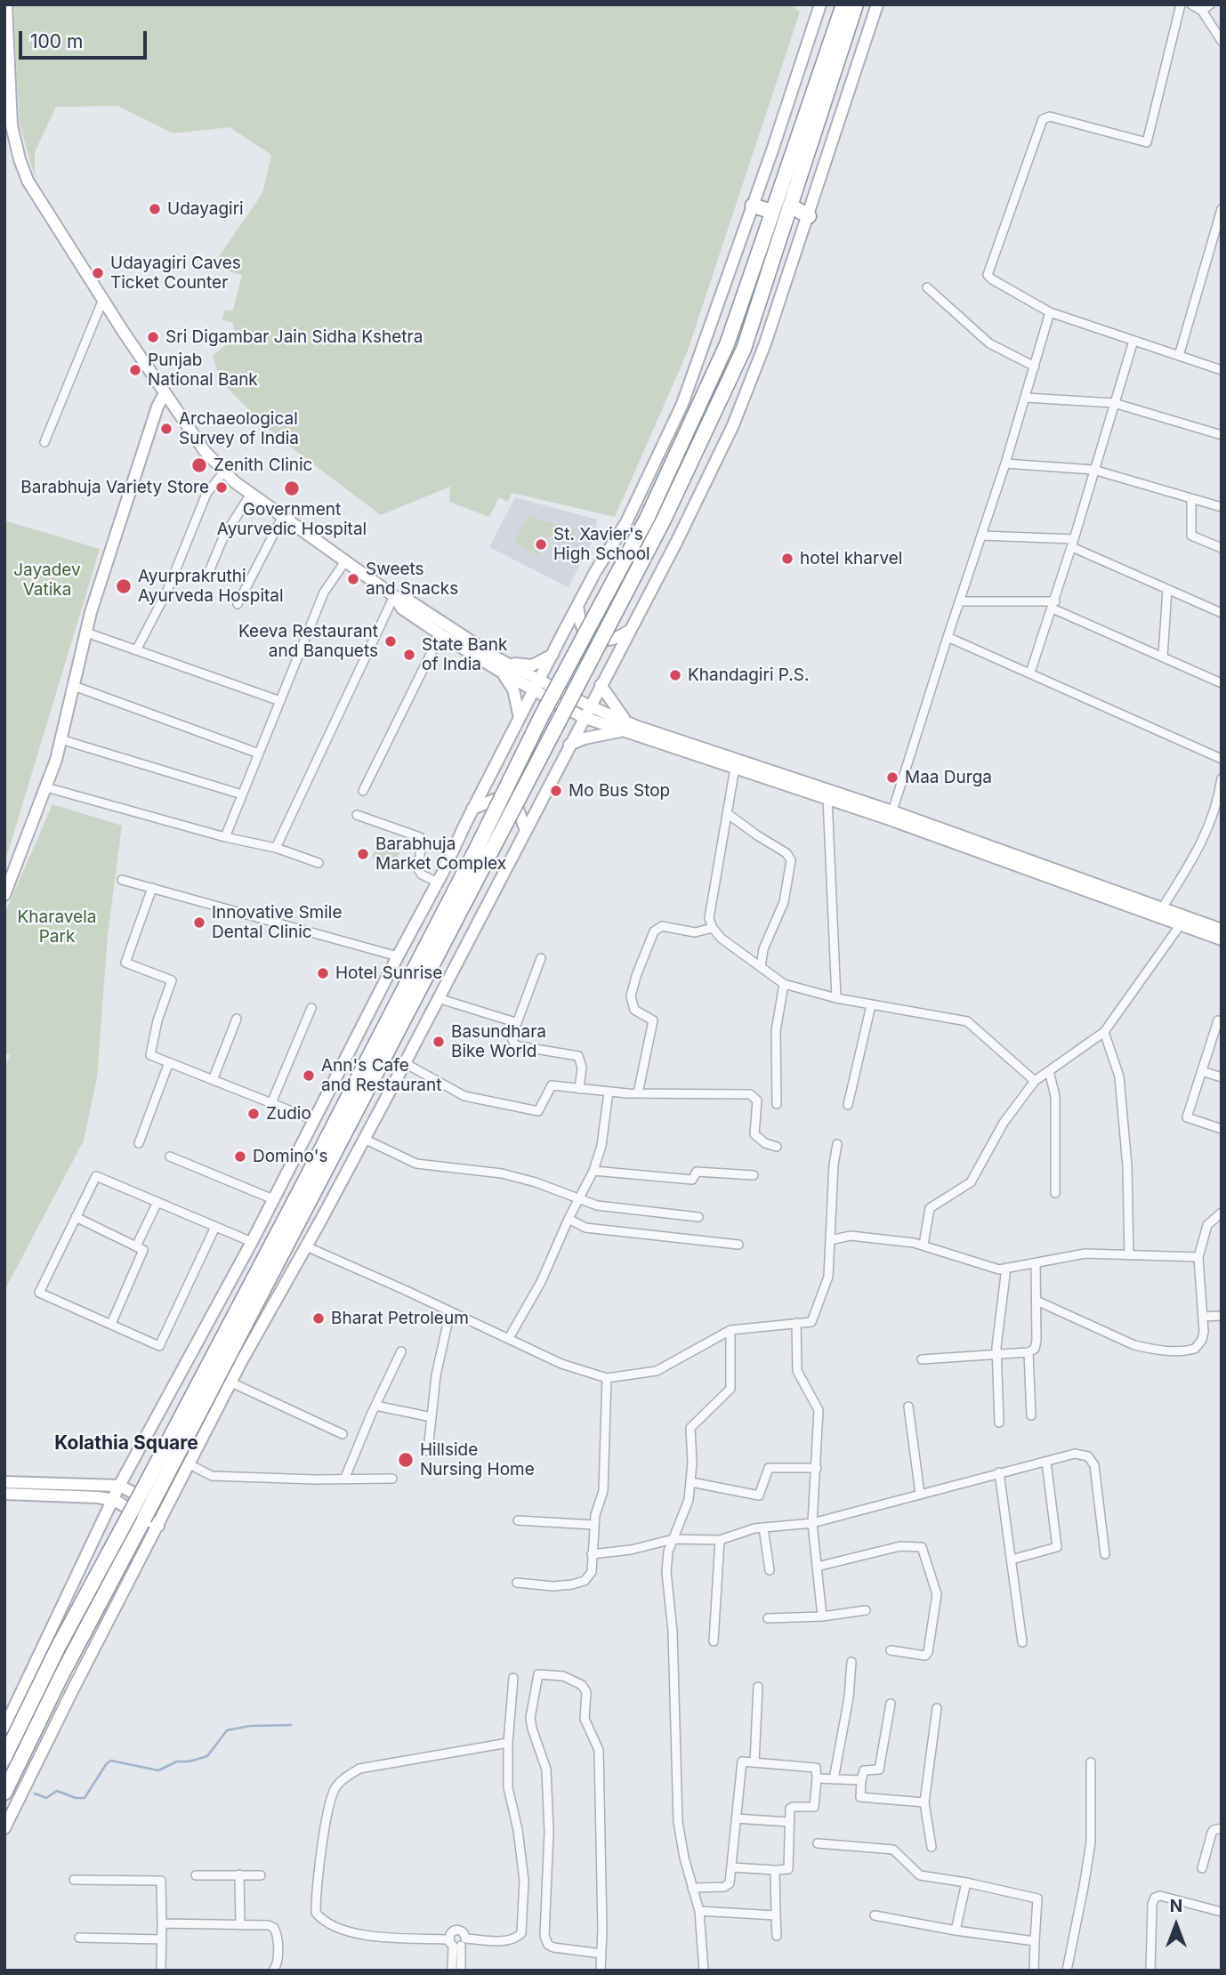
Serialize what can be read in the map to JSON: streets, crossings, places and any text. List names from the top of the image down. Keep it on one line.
{"districts":["Kolathia Square"],"parks":["Jayadev Vatika","Kharavela Park"],"places":["Udayagiri","Udayagiri Caves Ticket Counter","Sri Digambar Jain Sidha Kshetra","Punjab National Bank","Archaeological Survey of India","Zenith Clinic","Barabhuja Variety Store","Government Ayurvedic Hospital","St. Xavier's High School","hotel kharvel","Sweets and Snacks","Ayurprakruthi Ayurveda Hospital","Keeva Restaurant and Banquets","State Bank of India","Khandagiri P.S.","Maa Durga","Mo Bus Stop","Barabhuja Market Complex","Innovative Smile Dental Clinic","Hotel Sunrise","Basundhara Bike World","Ann's Cafe and Restaurant","Zudio","Domino's","Bharat Petroleum","Hillside Nursing Home"],"scale_bar":"100 m","north":"top"}
